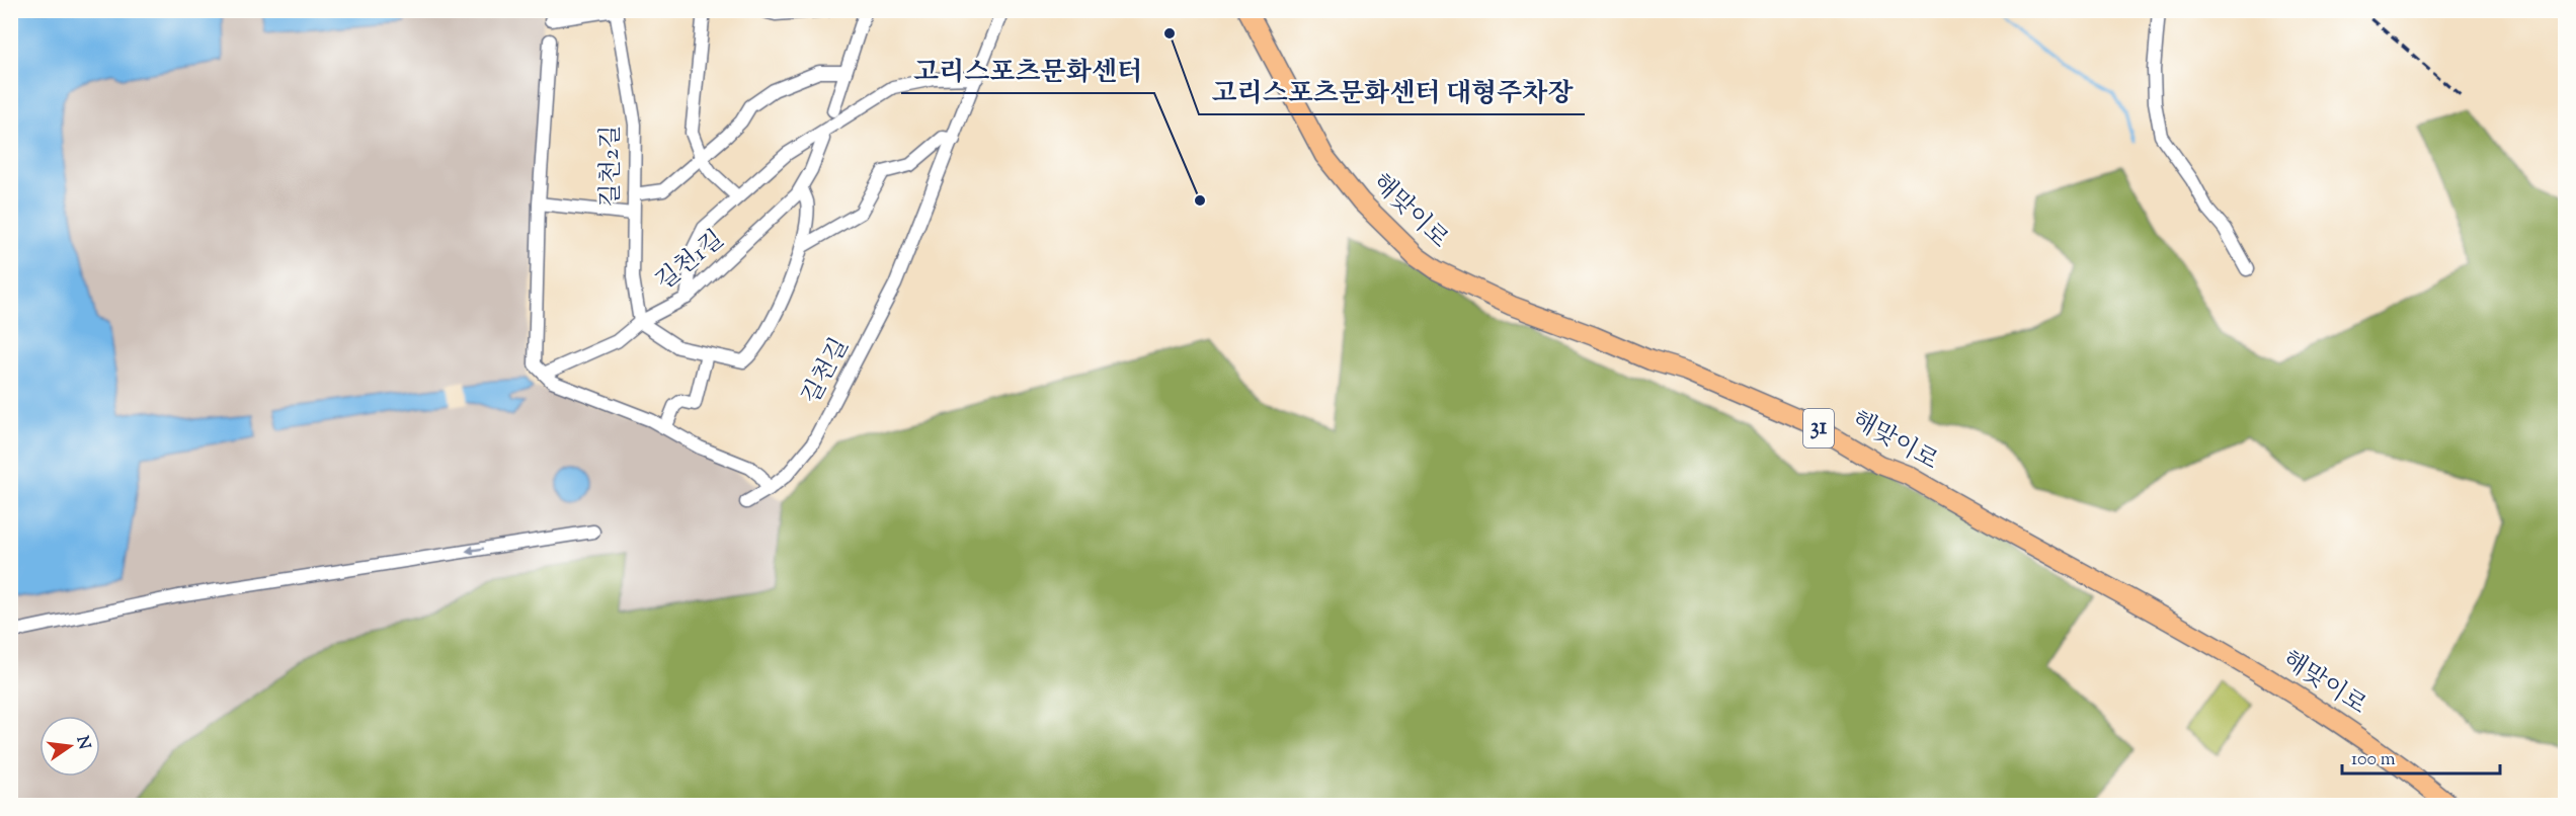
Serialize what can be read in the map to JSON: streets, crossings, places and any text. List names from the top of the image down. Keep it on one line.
{"streets":{"main road":["해맞이로","31"],"street":["길천2길","길천1길","길천길"]},"crossings":[["길천2길","길천1길"]],"places":["고리스포츠문화센터 대형주차장","고리스포츠문화센터"],"scale_bar":"100 m","north":"right"}
